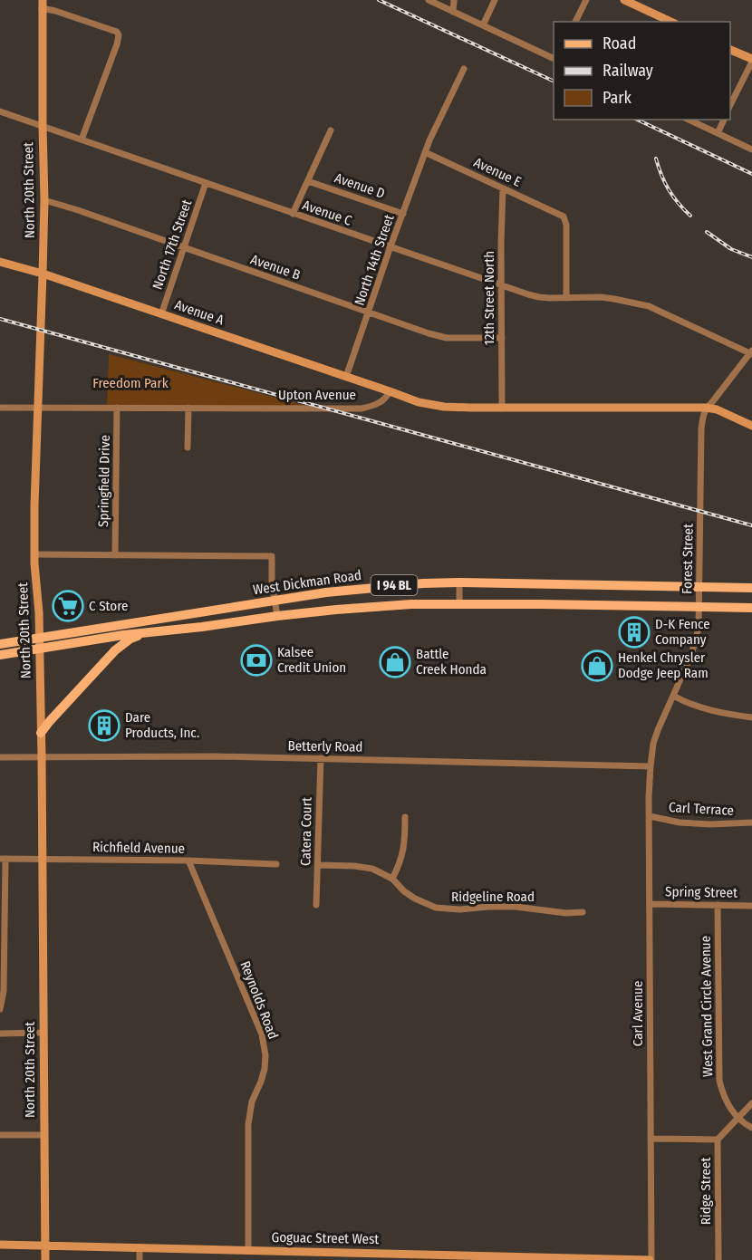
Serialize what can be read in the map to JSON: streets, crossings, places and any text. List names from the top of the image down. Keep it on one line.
{"streets":{"main road":["West Dickman Road","I 94 BL"],"street":["Avenue E","Avenue D","North 20th Street","Avenue C","North 17th Street","North 14th Street","Avenue B","12th Street North","Avenue A","Upton Avenue","Springfield Drive","Forest Street","Betterly Road","Carl Terrace","Catera Court","Richfield Avenue","Spring Street","Ridgeline Road","Reynolds Road","West Grand Circle Avenue","Carl Avenue","Ridge Street","Goguac Street West"]},"crossings":[["Avenue E","Avenue C"],["Avenue E","North 14th Street"],["Avenue E","12th Street North"],["Avenue D","North 14th Street"],["North 20th Street","Avenue C"],["North 20th Street","Avenue B"],["North 20th Street","Avenue A"],["North 20th Street","Upton Avenue"],["North 20th Street","West Dickman Road"],["North 20th Street","Betterly Road"],["North 20th Street","Richfield Avenue"],["North 20th Street","Goguac Street West"],["Avenue C","North 17th Street"],["Avenue C","North 14th Street"],["Avenue C","12th Street North"],["North 17th Street","Avenue B"],["North 17th Street","Avenue A"],["North 14th Street","Avenue B"],["North 14th Street","Avenue A"],["Avenue B","12th Street North"],["Avenue A","Upton Avenue"],["Upton Avenue","Springfield Drive"],["Forest Street","West Dickman Road"],["Forest Street","Betterly Road"],["Forest Street","Carl Avenue"],["Betterly Road","Catera Court"],["Betterly Road","Carl Avenue"],["Carl Terrace","Carl Avenue"],["Catera Court","Ridgeline Road"],["Richfield Avenue","Reynolds Road"],["Spring Street","West Grand Circle Avenue"],["Spring Street","Carl Avenue"],["Reynolds Road","Goguac Street West"],["West Grand Circle Avenue","Ridge Street"],["Carl Avenue","Goguac Street West"]],"parks":["Freedom Park"],"places":{"supermarket":["C Store"],"building":["D-K Fence Company","Dare Products, Inc."],"bank":["Kalsee Credit Union"],"shop":["Battle Creek Honda","Henkel Chrysler Dodge Jeep Ram"]},"legend":["Road","Railway","Park"]}
